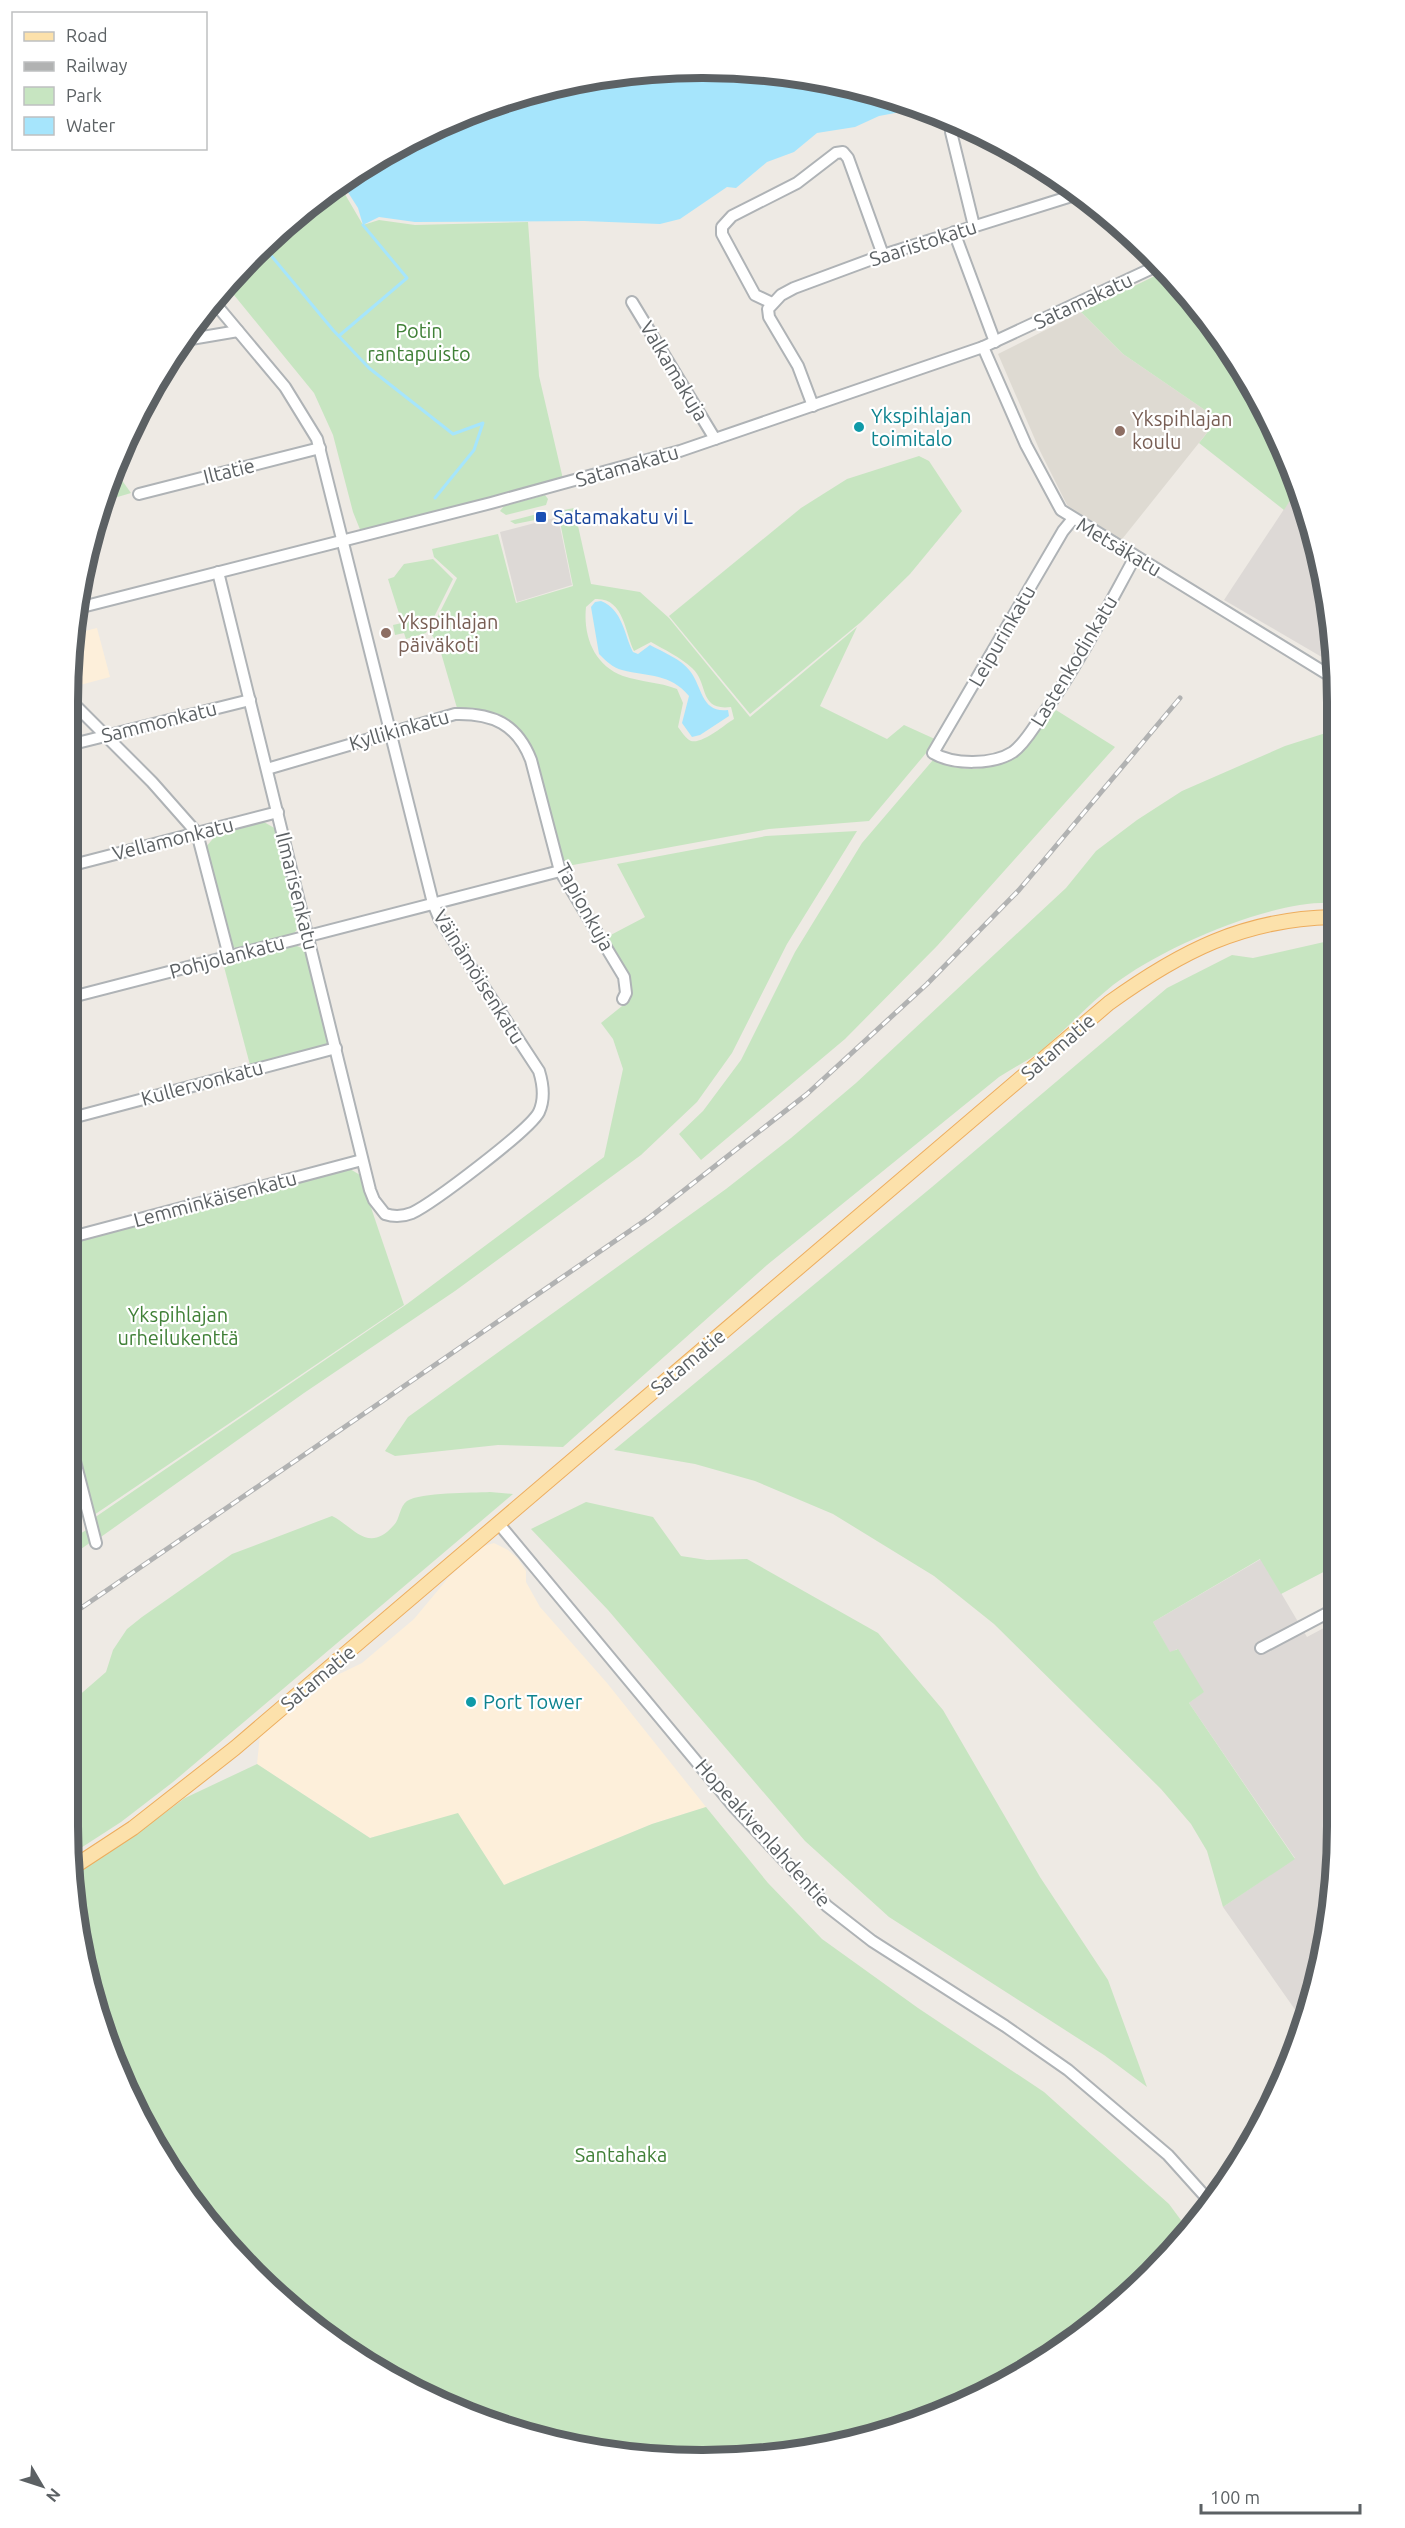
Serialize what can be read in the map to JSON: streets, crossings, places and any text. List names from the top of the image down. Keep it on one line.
{"streets":{"main road":["Satamatie"],"street":["Saaristokatu","Satamakatu","Valkamakuja","Iltatie","Metsäkatu","Leipurinkatu","Lastenkodinkatu","Sammonkatu","Kyllikinkatu","Vellamonkatu","Ilmarisenkatu","Tapionkuja","Pohjolankatu","Väinämöisenkatu","Kullervonkatu","Lemminkäisenkatu","Hopeakivenlahdentie"]},"crossings":[["Satamakatu","Valkamakuja"],["Satamakatu","Metsäkatu"],["Satamakatu","Ilmarisenkatu"],["Satamakatu","Väinämöisenkatu"],["Iltatie","Väinämöisenkatu"],["Metsäkatu","Leipurinkatu"],["Metsäkatu","Lastenkodinkatu"],["Leipurinkatu","Lastenkodinkatu"],["Sammonkatu","Ilmarisenkatu"],["Kyllikinkatu","Ilmarisenkatu"],["Kyllikinkatu","Tapionkuja"],["Kyllikinkatu","Väinämöisenkatu"],["Vellamonkatu","Ilmarisenkatu"],["Ilmarisenkatu","Pohjolankatu"],["Ilmarisenkatu","Väinämöisenkatu"],["Ilmarisenkatu","Kullervonkatu"],["Ilmarisenkatu","Lemminkäisenkatu"],["Tapionkuja","Pohjolankatu"],["Pohjolankatu","Väinämöisenkatu"],["Satamatie","Hopeakivenlahdentie"]],"parks":["Potin rantapuisto","Ykspihlajan urheilukenttä","Santahaka"],"places":{"other":["Ykspihlajan toimitalo","Ykspihlajan koulu","Ykspihlajan päiväkoti","Port Tower"],"transit":["Satamakatu vi L"]},"legend":["Road","Railway","Park","Water"],"scale_bar":"100 m","north":"bottom right"}
